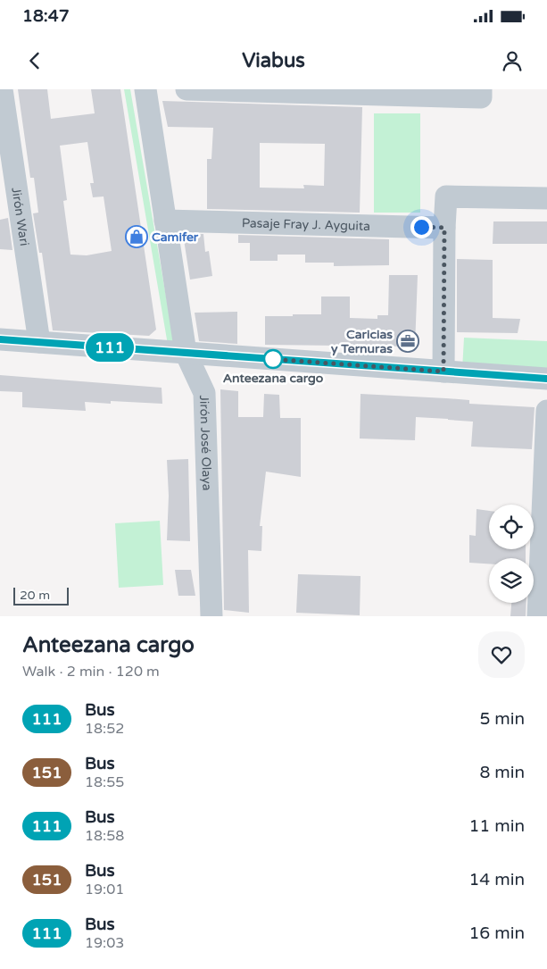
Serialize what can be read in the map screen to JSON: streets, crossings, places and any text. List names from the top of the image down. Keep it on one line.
{"streets":{"street":["Jirón Wari","Pasaje Fray J. Ayguita","Jirón José Olaya"]},"crossings":[["Pasaje Fray J. Ayguita","Jirón José Olaya"]],"places":{"shop":["Camifer"],"office":["Caricias y Ternuras"],"other":["Anteezana cargo"]},"lines":["bus line 111"],"scale_bar":"20 m","page":{"status":"18:47","header":"Viabus","on_map":"111","scale":"20 m","heading":["Anteezana cargo","Walk · 2 min · 120 m"],"list":[{"mark":"111","name":"Bus","note":"18:52","value":"5 min"},{"mark":"151","name":"Bus","note":"18:55","value":"8 min"},{"mark":"111","name":"Bus","note":"18:58","value":"11 min"},{"mark":"151","name":"Bus","note":"19:01","value":"14 min"},{"mark":"111","name":"Bus","note":"19:03","value":"16 min"}]}}
